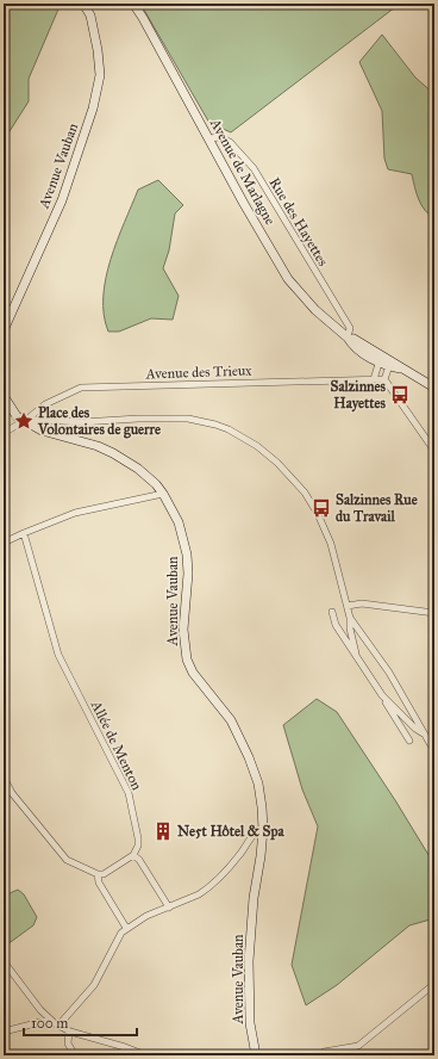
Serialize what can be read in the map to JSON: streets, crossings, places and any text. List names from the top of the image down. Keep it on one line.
{"streets":{"main road":["Avenue Vauban","Avenue de Marlagne"],"street":["Rue des Hayettes","Avenue des Trieux","Allée de Menton"]},"crossings":[["Avenue Vauban","Avenue des Trieux"],["Avenue de Marlagne","Rue des Hayettes"]],"places":{"bus stop":["Salzinnes Hayettes","Salzinnes Rue du Travail"],"place":["Place des Volontaires de guerre"],"building":["Ne5t Hôtel & Spa"]},"scale_bar":"100 m"}
